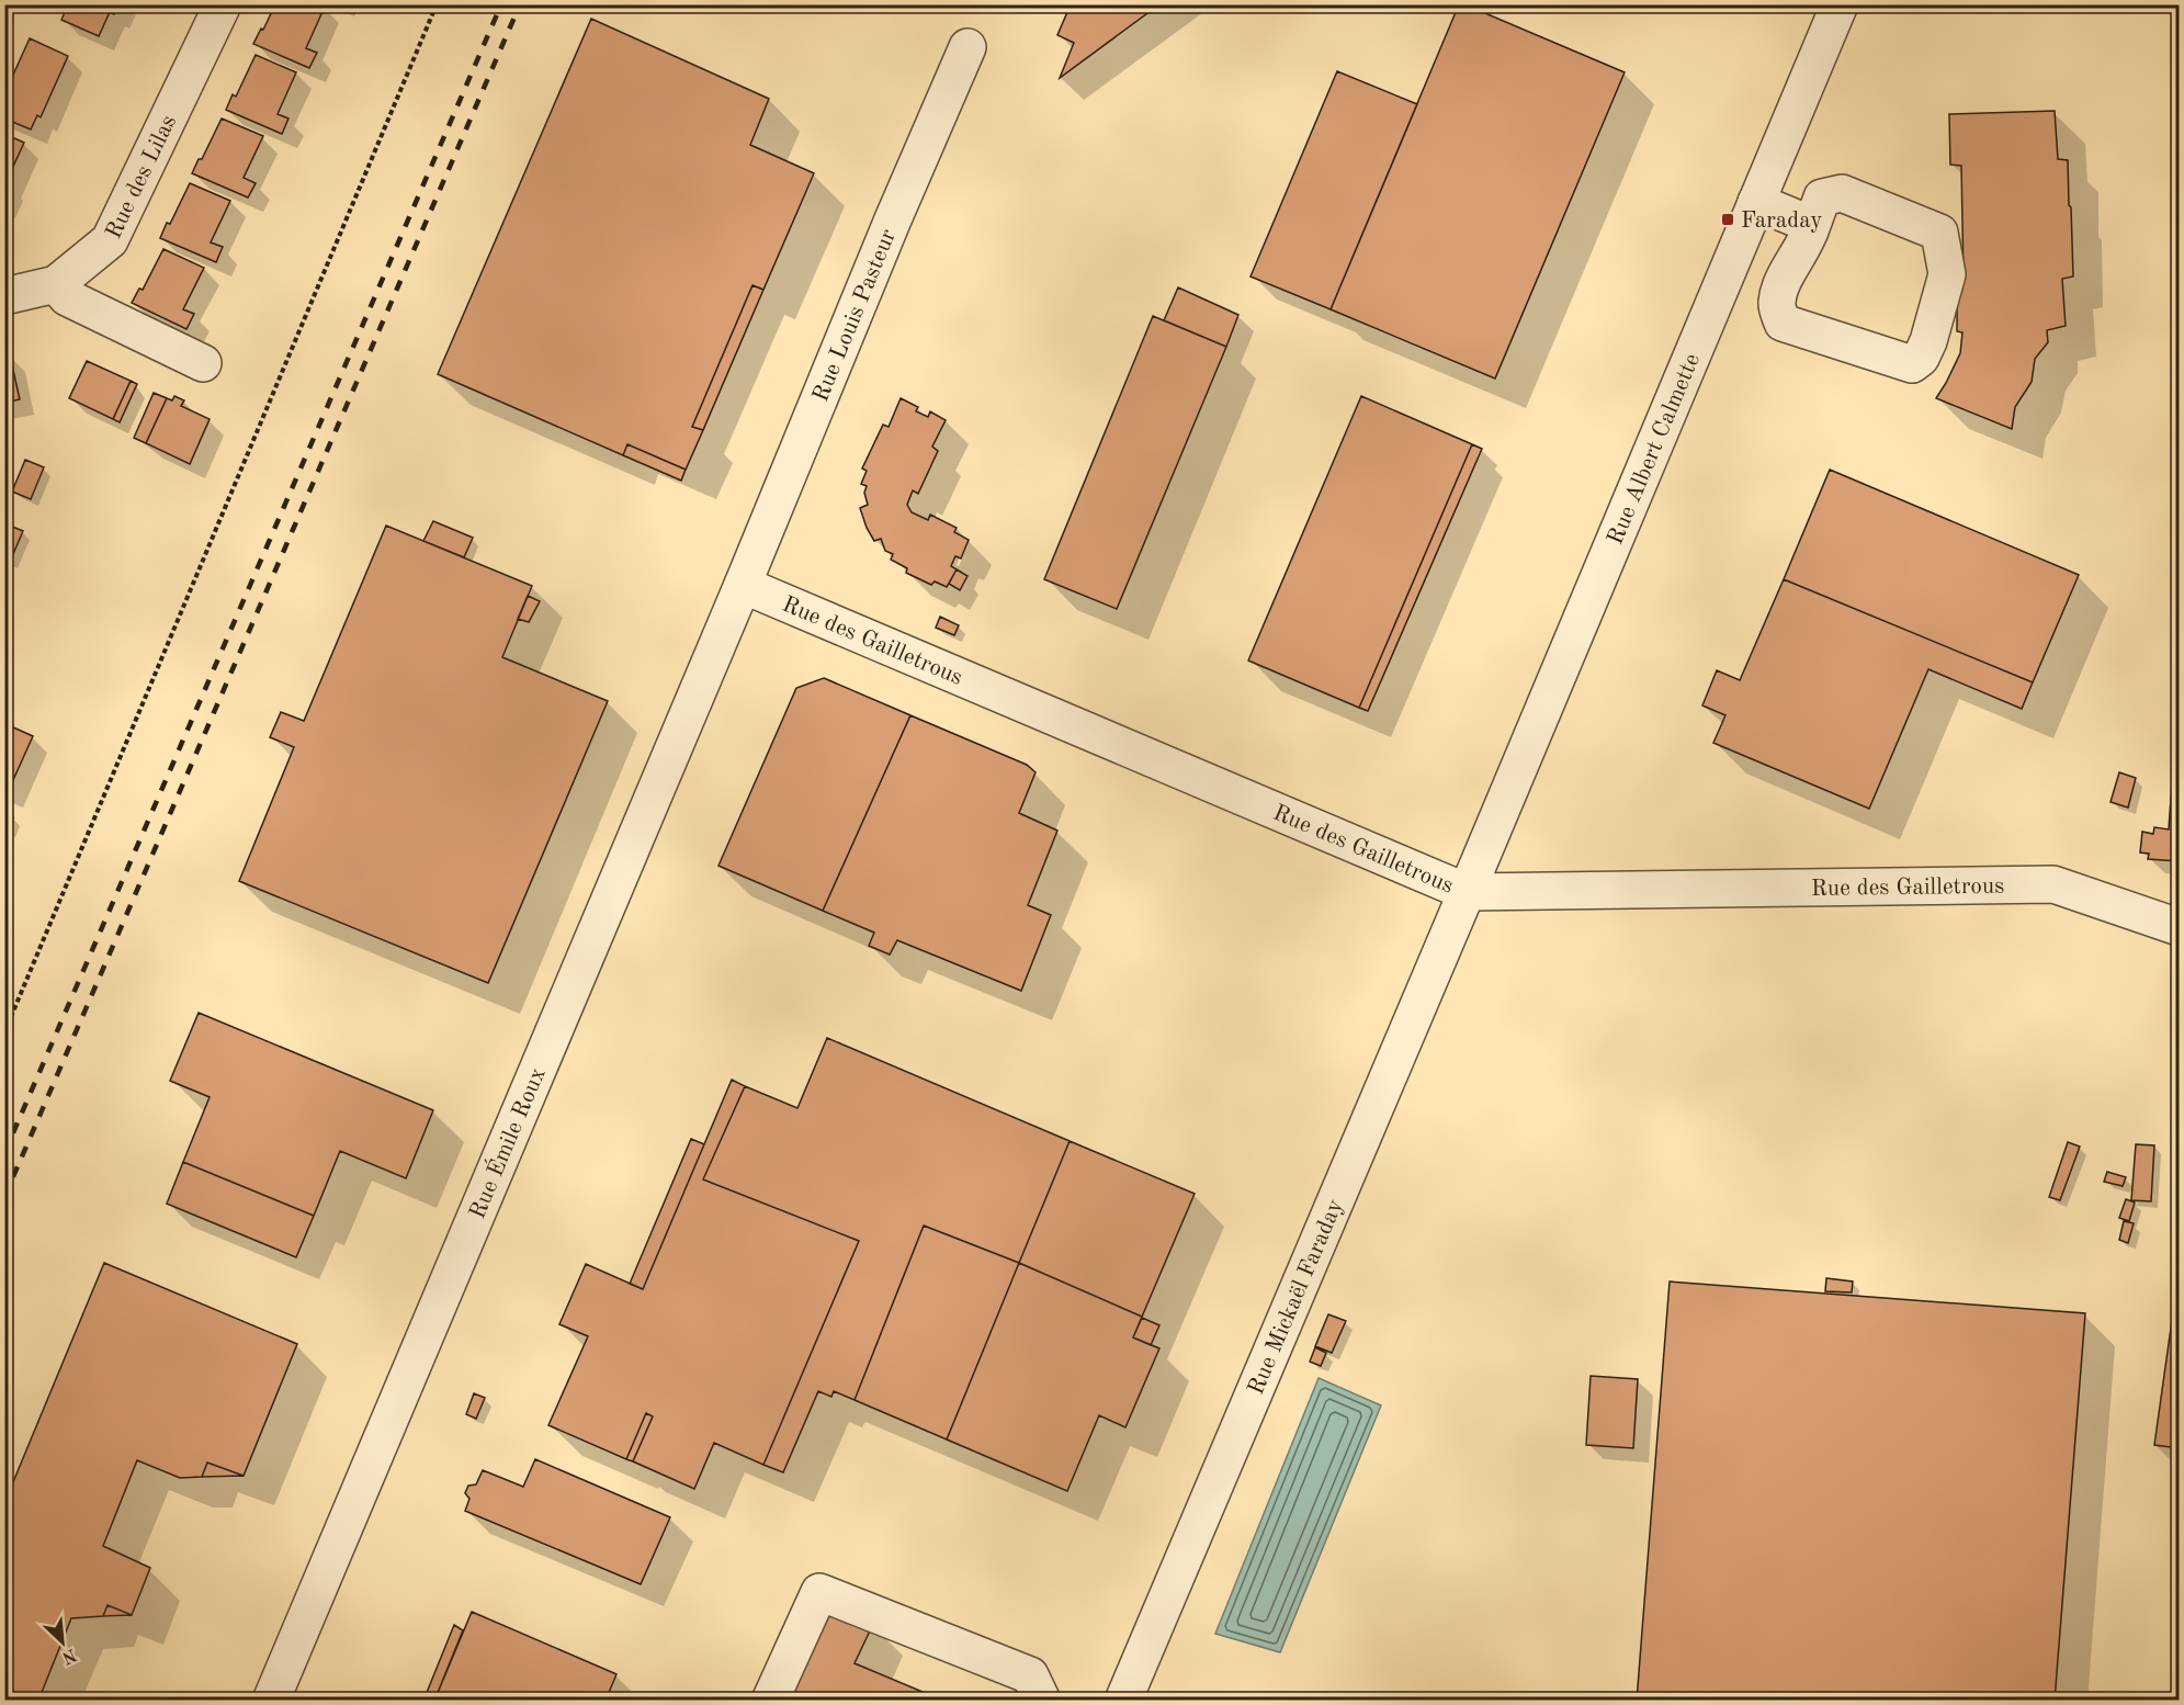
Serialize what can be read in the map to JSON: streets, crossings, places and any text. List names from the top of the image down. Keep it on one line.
{"streets":{"street":["Rue des Lilas","Rue Louis Pasteur","Rue Albert Calmette","Rue des Gailletrous","Rue Émile Roux","Rue Mickaël Faraday"]},"crossings":[["Rue Louis Pasteur","Rue des Gailletrous"],["Rue Louis Pasteur","Rue Émile Roux"],["Rue Albert Calmette","Rue des Gailletrous"],["Rue Albert Calmette","Rue Mickaël Faraday"],["Rue des Gailletrous","Rue Émile Roux"],["Rue des Gailletrous","Rue Mickaël Faraday"]],"places":{"transit":["Faraday"]},"north":"bottom right"}
